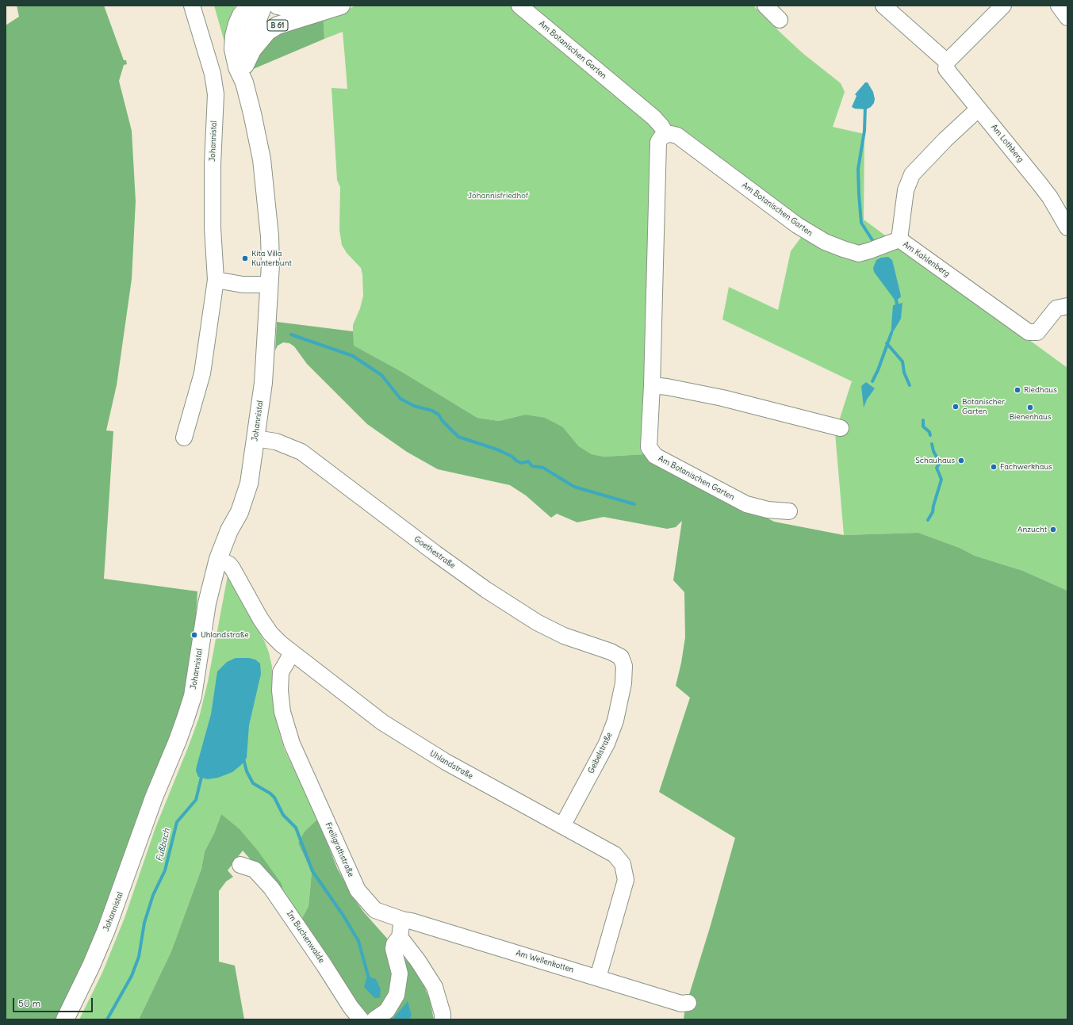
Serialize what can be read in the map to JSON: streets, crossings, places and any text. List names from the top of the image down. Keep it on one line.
{"streets":{"main road":["B 61","Johannistal"],"street":["Am Botanischen Garten","Am Lothberg","Am Kahlenberg","Goethestraße","Geibelstraße","Uhlandstraße","Freiligrathstraße","Im Buchenwalde","Am Wellenkotten"]},"crossings":[["B 61","Johannistal"],["Am Botanischen Garten","Am Kahlenberg"],["Johannistal","Goethestraße"],["Johannistal","Uhlandstraße"],["Am Lothberg","Am Kahlenberg"],["Goethestraße","Geibelstraße"],["Geibelstraße","Uhlandstraße"],["Uhlandstraße","Freiligrathstraße"],["Uhlandstraße","Am Wellenkotten"],["Freiligrathstraße","Am Wellenkotten"]],"water":["Fußbach"],"parks":["Johannisfriedhof"],"places":["Kita Villa Kunterbunt","Riedhaus","Botanischer Garten","Bienenhaus","Schauhaus","Fachwerkhaus","Anzucht","Uhlandstraße"],"scale_bar":"50 m"}
